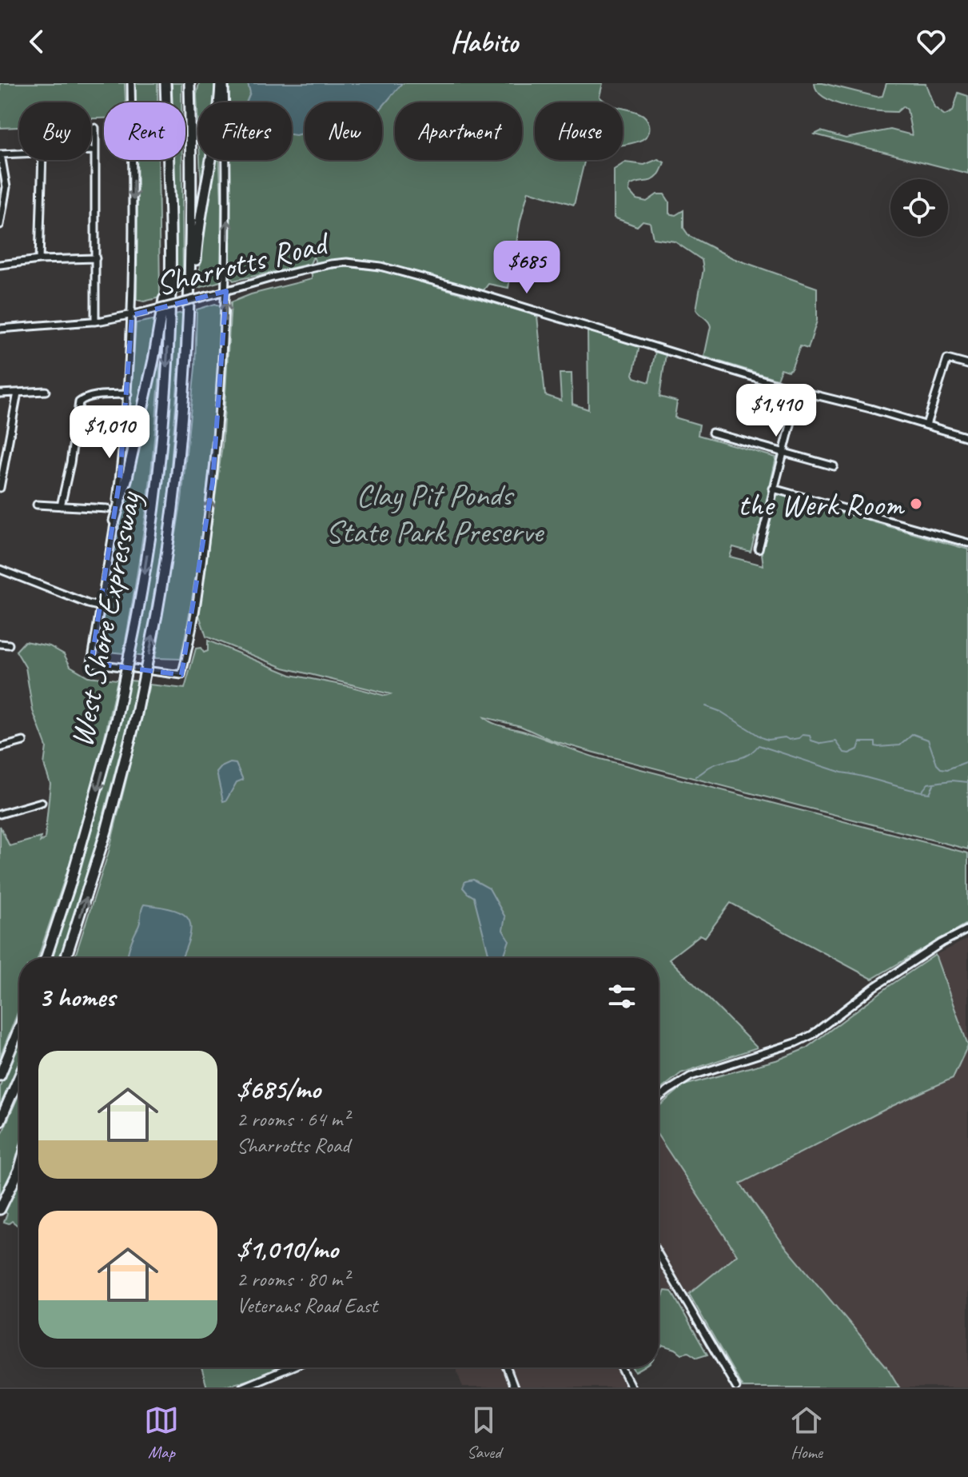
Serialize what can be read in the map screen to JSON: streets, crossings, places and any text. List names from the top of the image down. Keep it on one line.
{"streets":{"highway":["West Shore Expressway"],"street":["Sharrotts Road"]},"parks":["Clay Pit Ponds State Park Preserve"],"places":["the Werk Room"],"page":{"header":"Habito","chip":["Buy","Rent","Filters","New","Apartment","House"],"price":["$685","$1,410","$1,010"],"heading":"3 homes","list":[{"name":"$685/mo","note":"2 rooms · 64 m² · Sharrotts Road"},{"name":"$1,010/mo","note":"2 rooms · 80 m² · Veterans Road East"}],"tabs":["Map","Saved","Home"]}}
